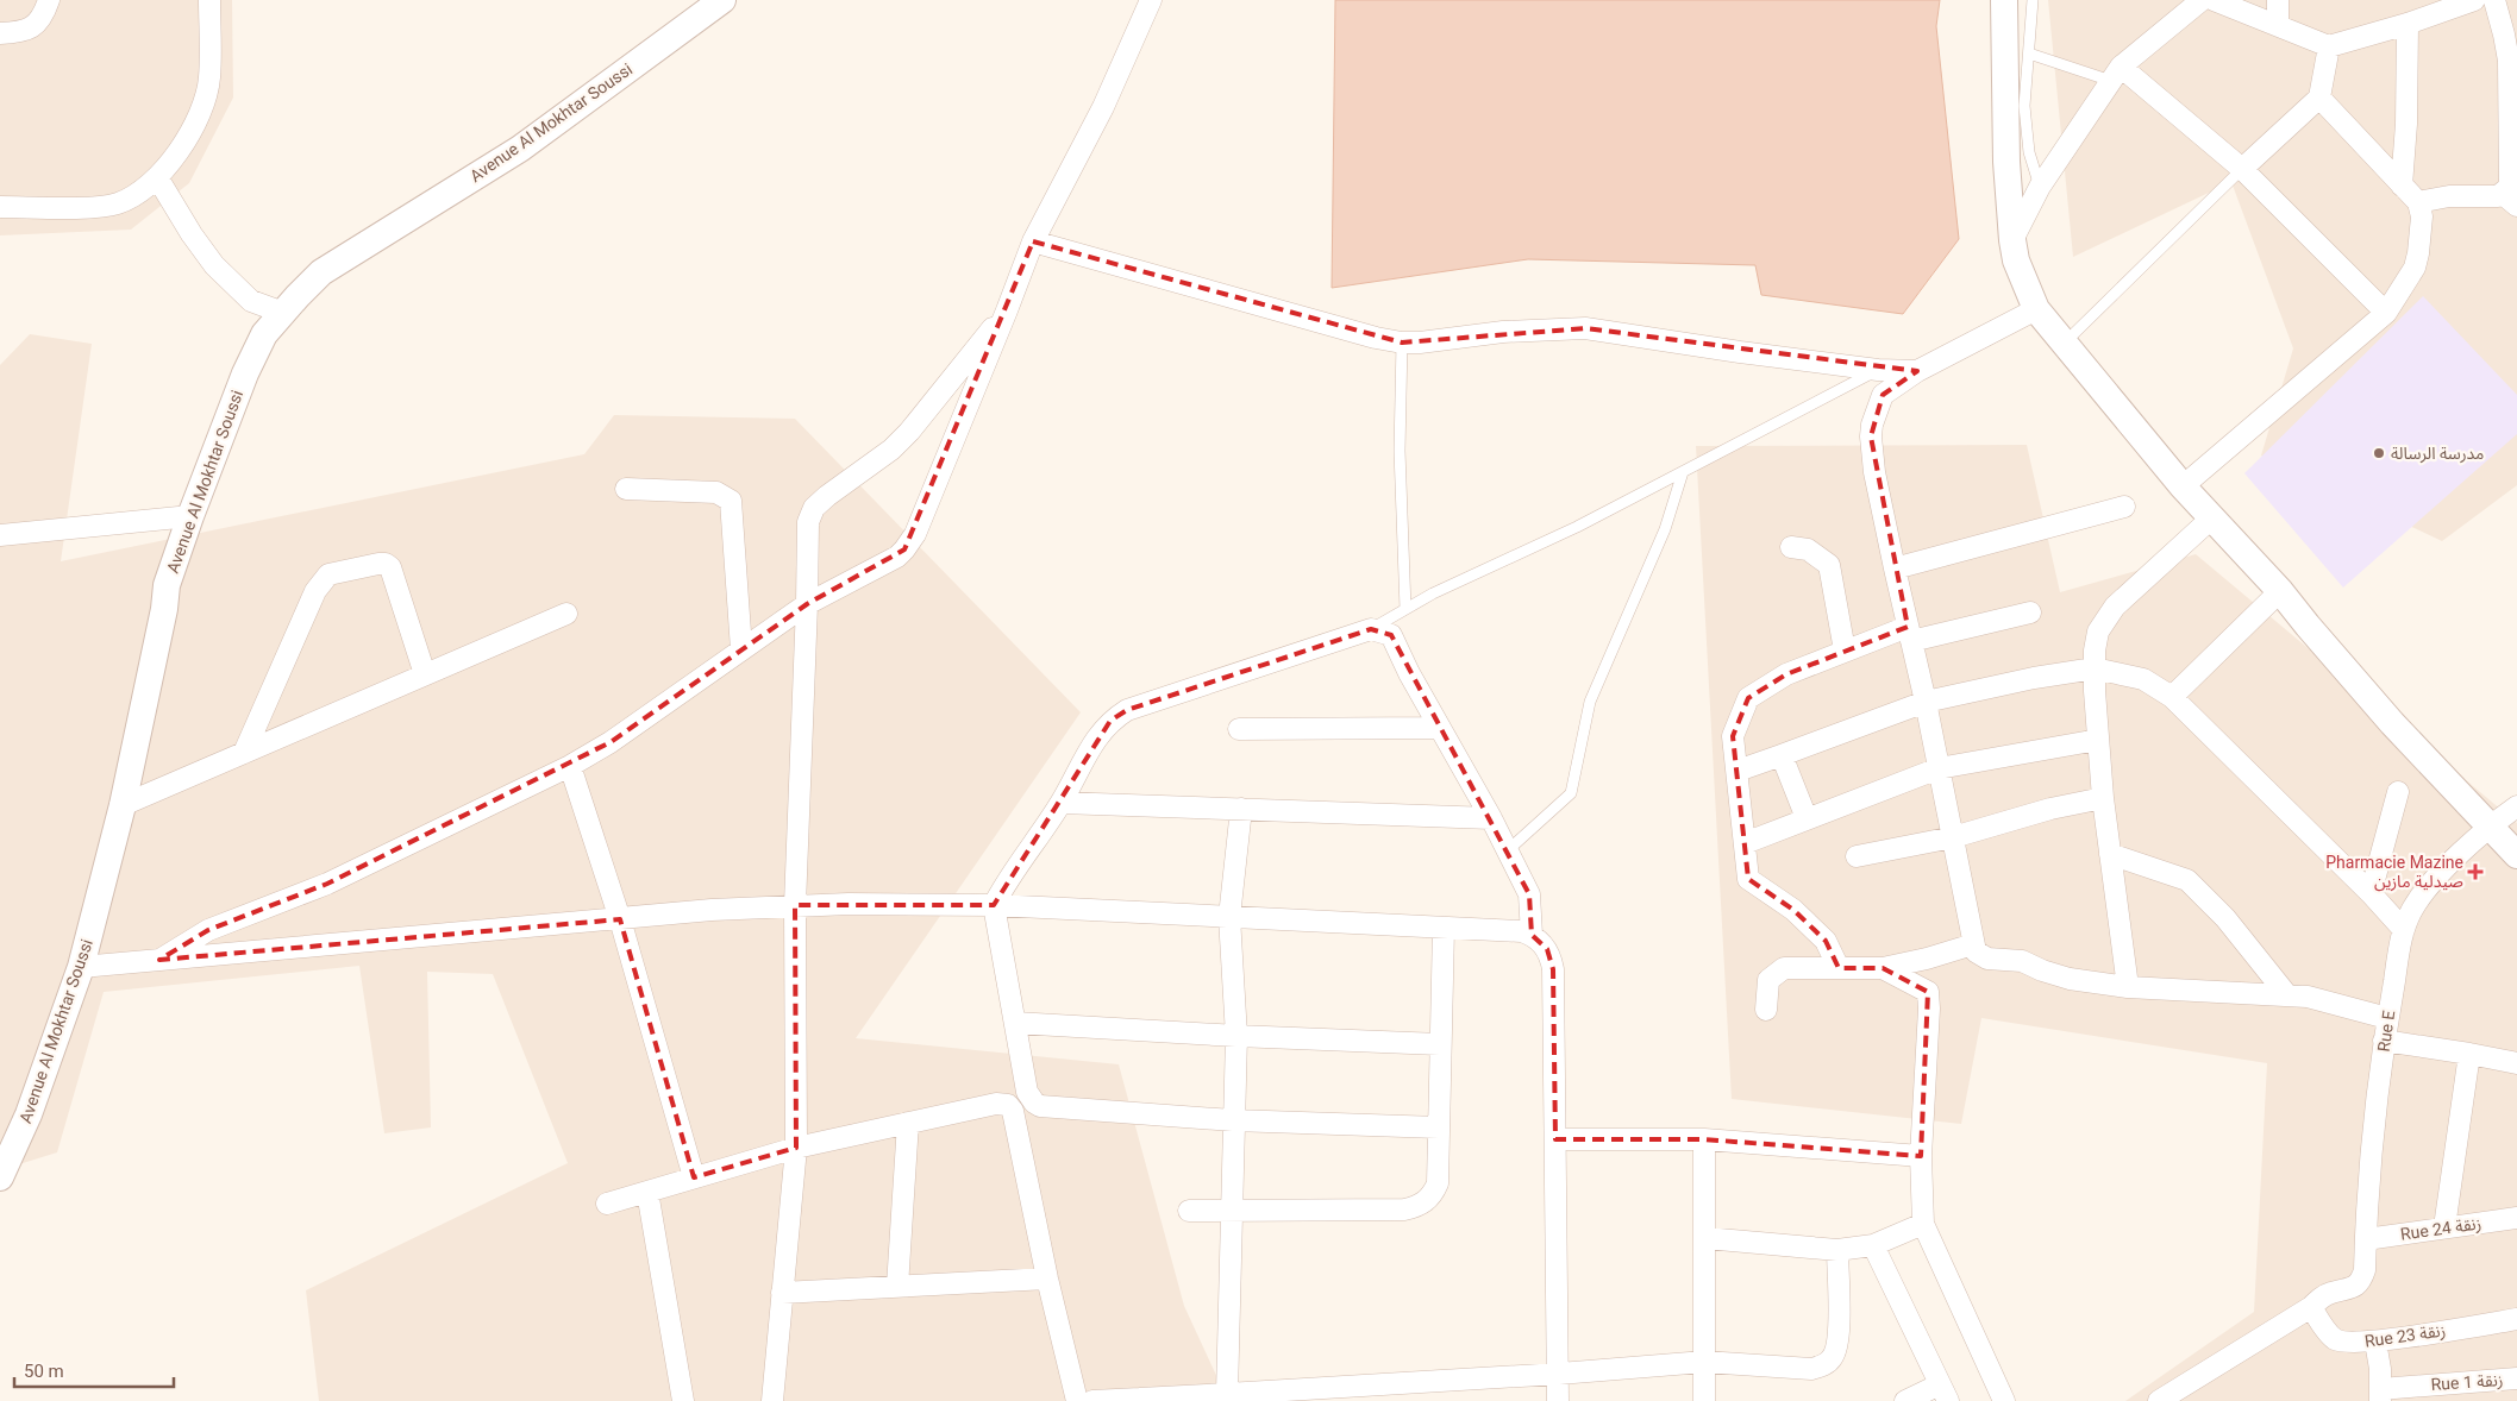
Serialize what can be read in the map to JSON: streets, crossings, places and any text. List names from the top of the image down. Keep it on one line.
{"streets":{"street":["Avenue Al Mokhtar Soussi","Rue E","Rue 24 زنقة","Rue 23 زنقة","Rue 1 زنقة"]},"crossings":[["Rue E","Rue 24 زنقة"],["Rue E","Rue 23 زنقة"]],"places":{"other":["مدرسة الرسالة"],"health":["Pharmacie Mazine صيدلية مازين"]},"scale_bar":"50 m"}
